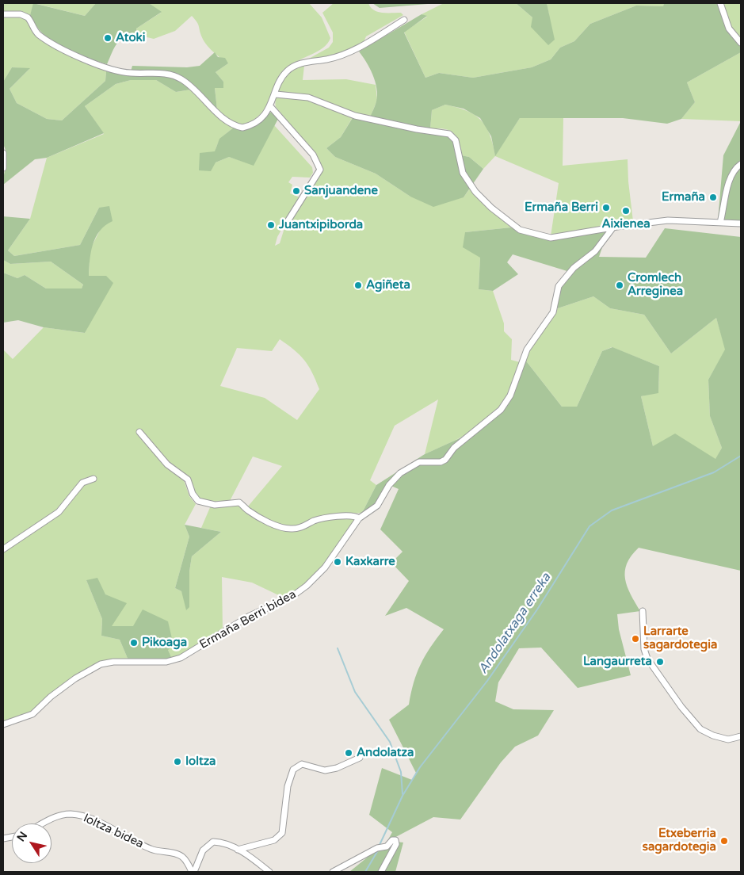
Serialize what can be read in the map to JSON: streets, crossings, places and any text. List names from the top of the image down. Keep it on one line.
{"streets":{"street":["Ermaña Berri bidea","Ioltza bidea"]},"water":["Andolatxaga erreka"],"places":["Atoki","Sanjuandene","Ermaña","Ermaña Berri","Aixienea","Juantxipiborda","Agiñeta","Cromlech Arreginea","Kaxkarre","Larrarte sagardotegia","Pikoaga","Langaurreta","Andolatza","Ioltza","Etxeberria sagardotegia"],"north":"top left"}
